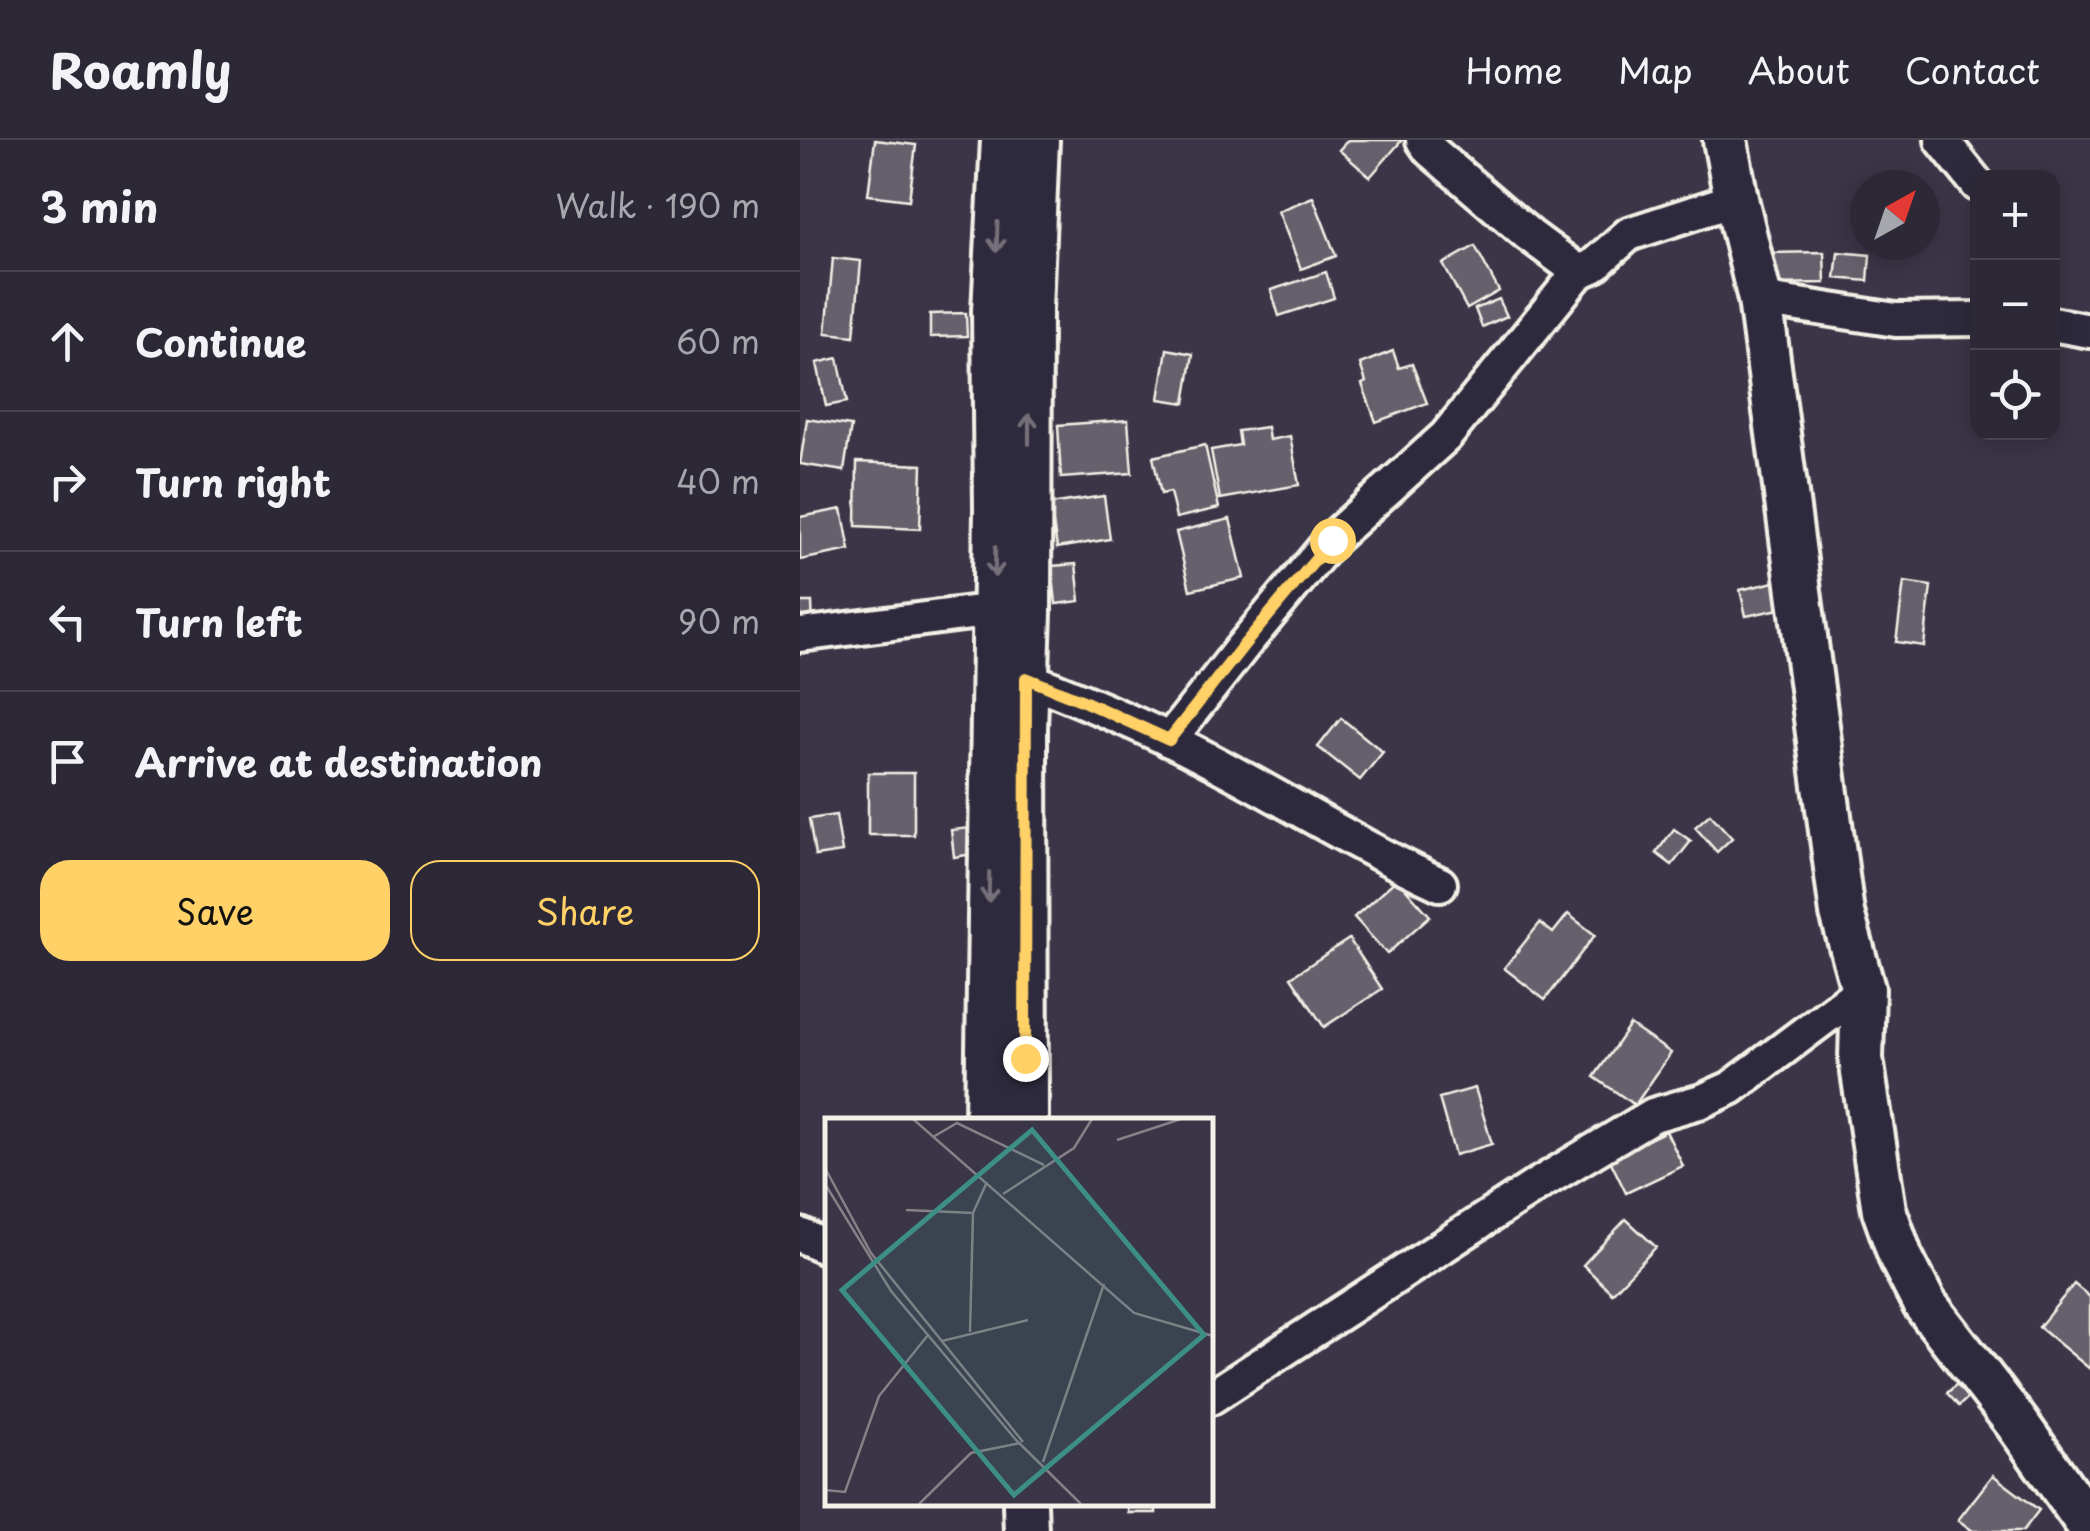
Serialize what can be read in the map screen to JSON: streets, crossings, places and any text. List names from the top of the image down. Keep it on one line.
{"north":"top right","page":{"header":"Roamly","nav":["Home","Map","About","Contact"],"heading":["3 min","Walk · 190 m"],"map_buttons":["+","−"],"list":[["Continue","60 m"],["Turn right","40 m"],["Turn left","90 m"],"Arrive at destination"],"buttons":["Save","Share"]}}
